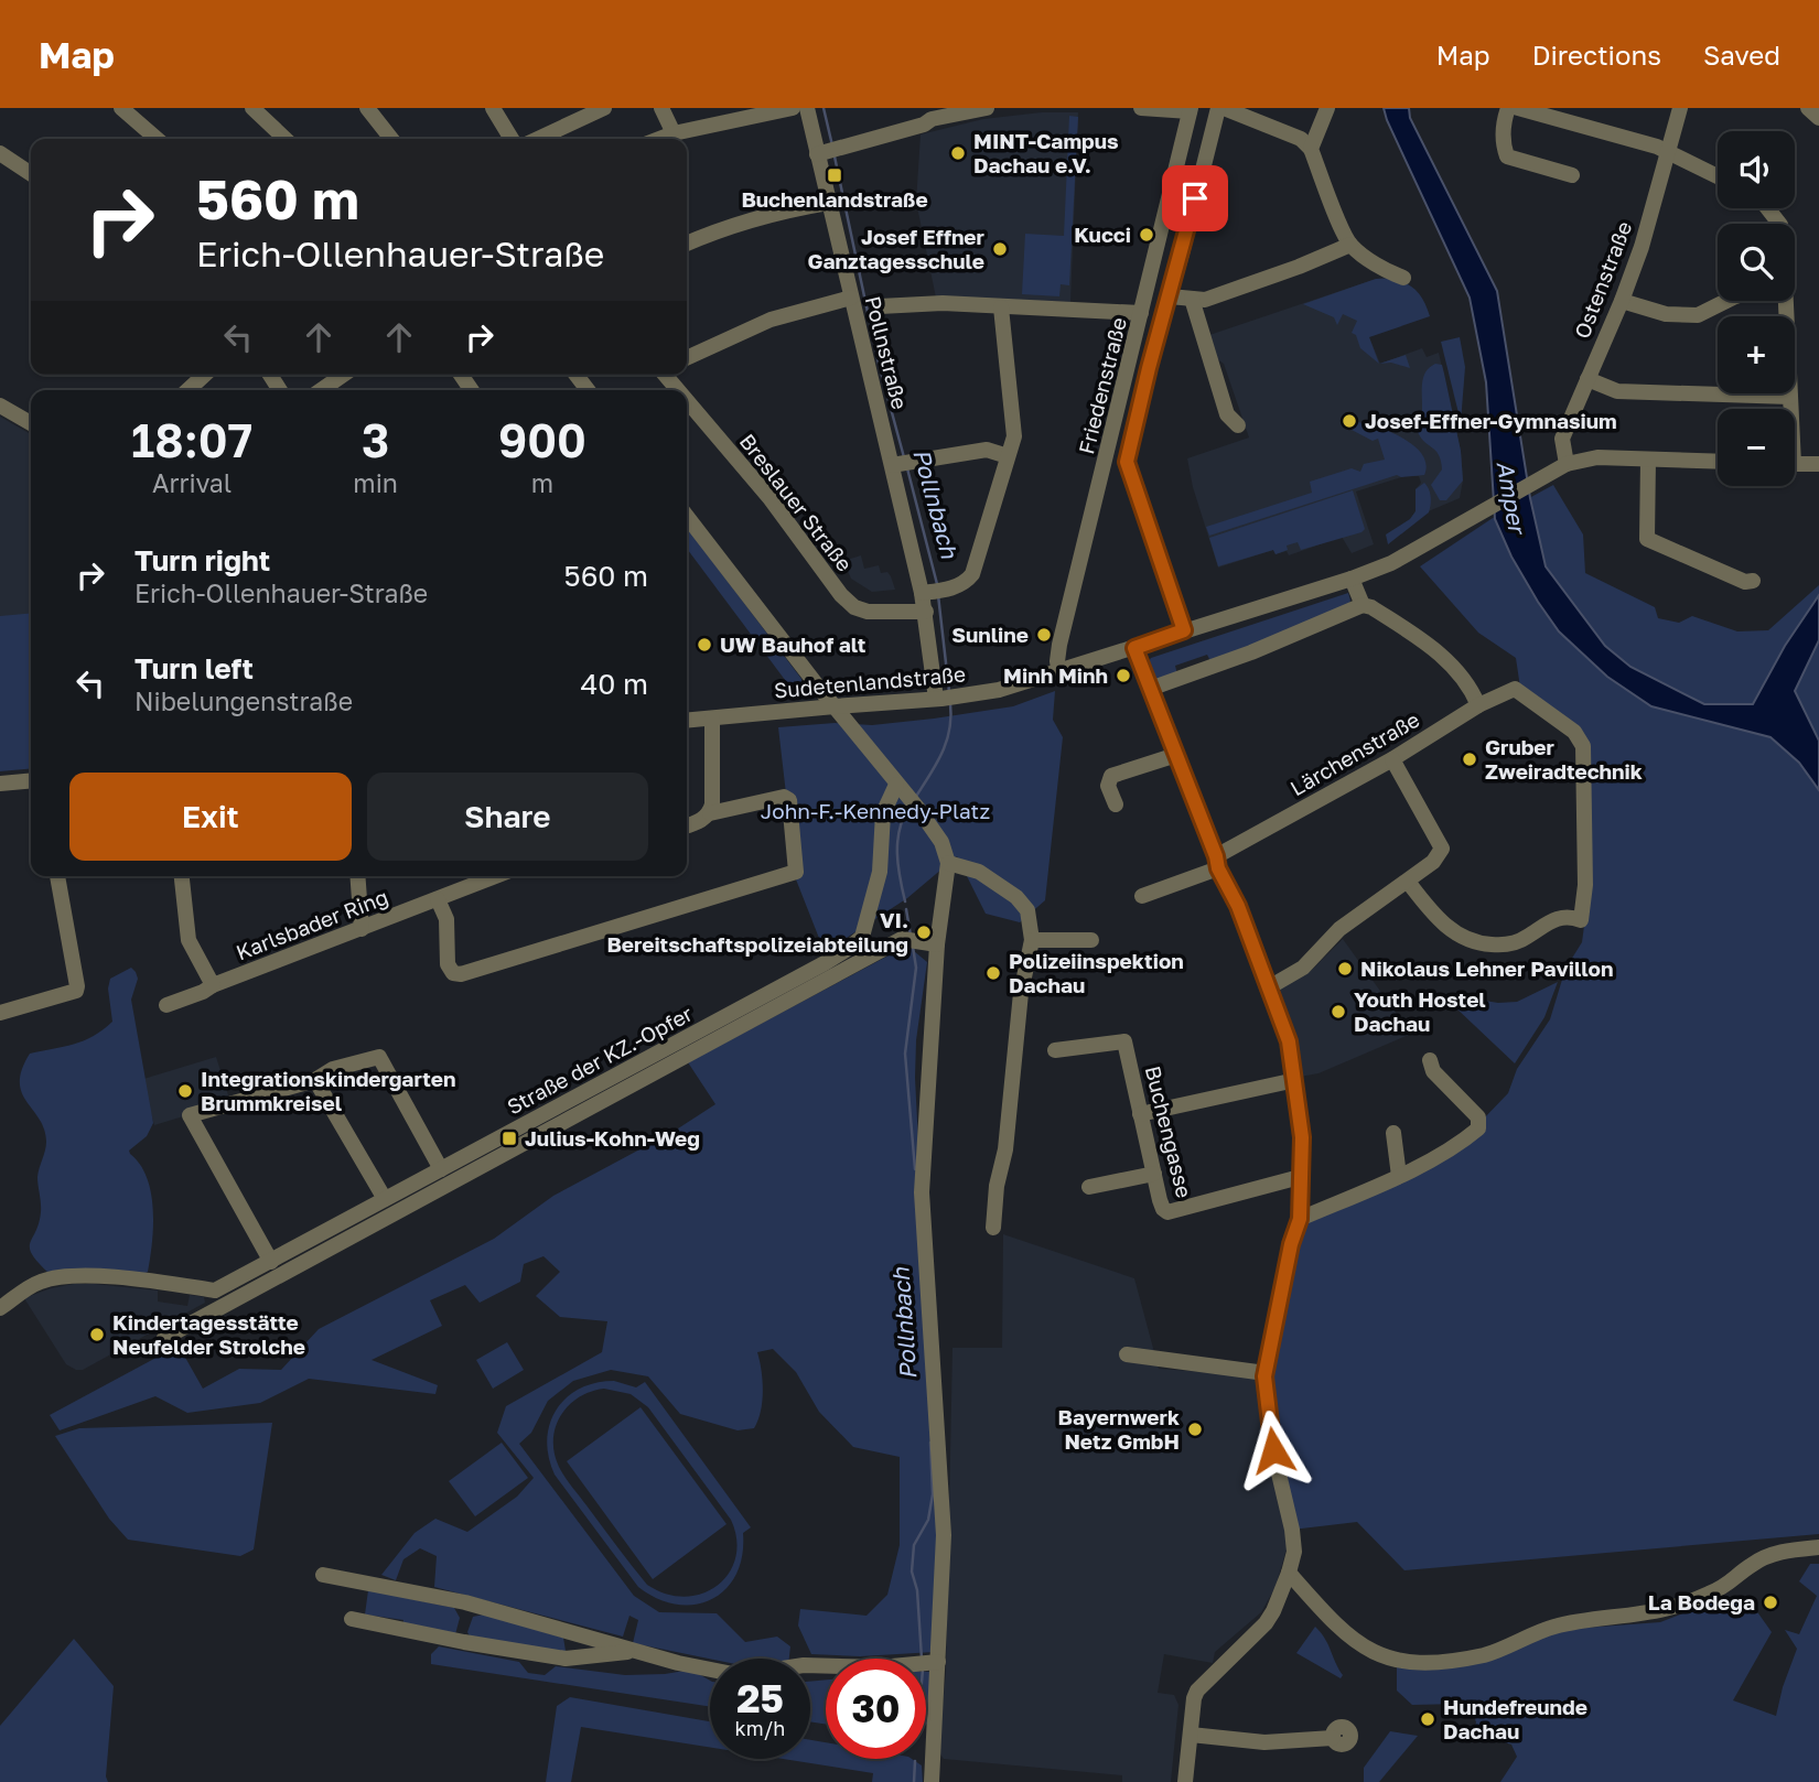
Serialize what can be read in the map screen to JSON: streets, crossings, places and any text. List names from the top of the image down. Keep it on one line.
{"streets":{"street":["Ostenstraße","Pollnstraße","Friedenstraße","Breslauer Straße","Sudetenlandstraße","Lärchenstraße","Karlsbader Ring","Straße der KZ.-Opfer","Buchengasse"]},"crossings":[["Ostenstraße","Sudetenlandstraße"],["Pollnstraße","Breslauer Straße"],["Pollnstraße","Sudetenlandstraße"],["Friedenstraße","Sudetenlandstraße"]],"water":["Amper","Pollnbach"],"parks":["John-F.-Kennedy-Platz"],"places":{"other":["MINT-Campus Dachau e.V.","Kucci","Josef Effner Ganztagesschule","Josef-Effner-Gymnasium","Sunline","UW Bauhof alt","Minh Minh","Gruber Zweiradtechnik","VI. Bereitschaftspolizeiabteilung","Nikolaus Lehner Pavillon","Polizeiinspektion Dachau","Youth Hostel Dachau","Integrationskindergarten Brummkreisel","Kindertagesstätte Neufelder Strolche","Bayernwerk Netz GmbH","La Bodega","Hundefreunde Dachau"],"transit":["Buchenlandstraße","Julius-Kohn-Weg"]},"page":{"header":"Map","nav":["Map","Directions","Saved"],"map_buttons":["+","−"],"turn":["560 m","Erich-Ollenhauer-Straße"],"eta":["18:07","Arrival","3","min","900","m"],"list":[{"name":"Turn right","note":"Erich-Ollenhauer-Straße","value":"560 m"},{"name":"Turn left","note":"Nibelungenstraße","value":"40 m"}],"buttons":["Exit","Share"],"speed":"25 km/h","limit":"30"}}
